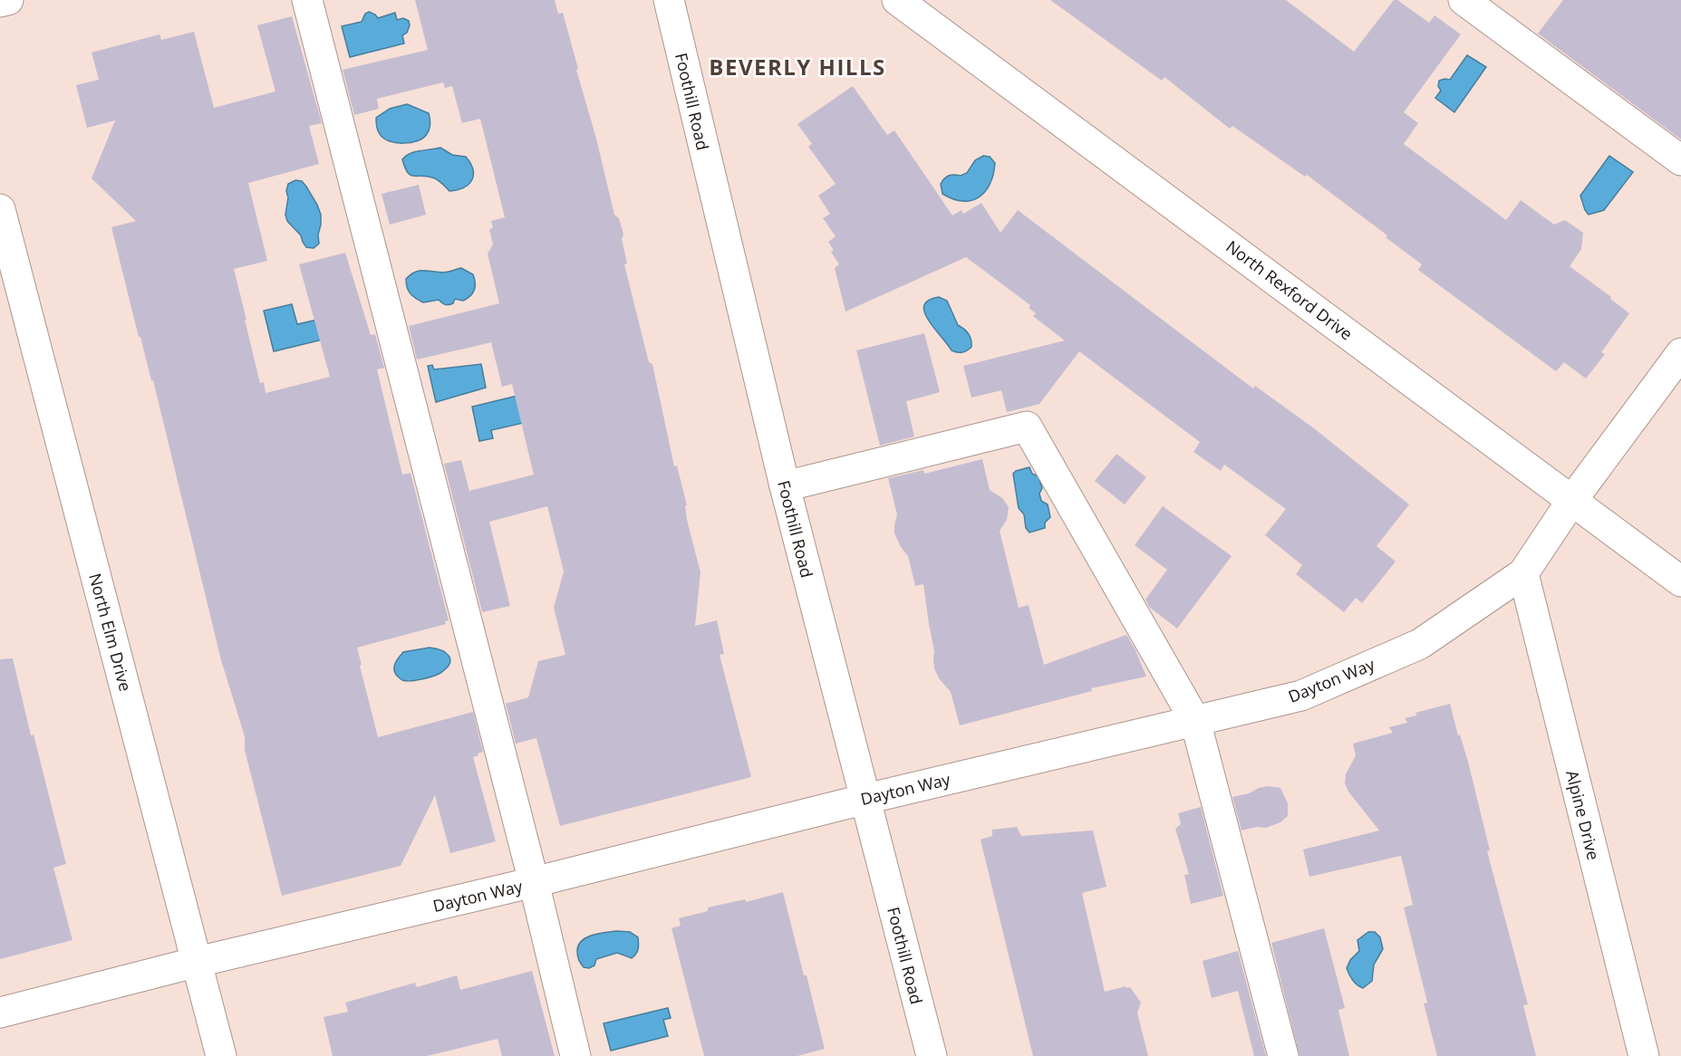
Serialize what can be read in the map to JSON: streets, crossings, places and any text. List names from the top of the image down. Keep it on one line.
{"streets":{"street":["Foothill Road","North Rexford Drive","North Elm Drive","Dayton Way","Alpine Drive"]},"crossings":[["Foothill Road","Dayton Way"],["North Rexford Drive","Dayton Way"],["North Elm Drive","Dayton Way"],["Dayton Way","Alpine Drive"]],"districts":["BEVERLY HILLS"]}
